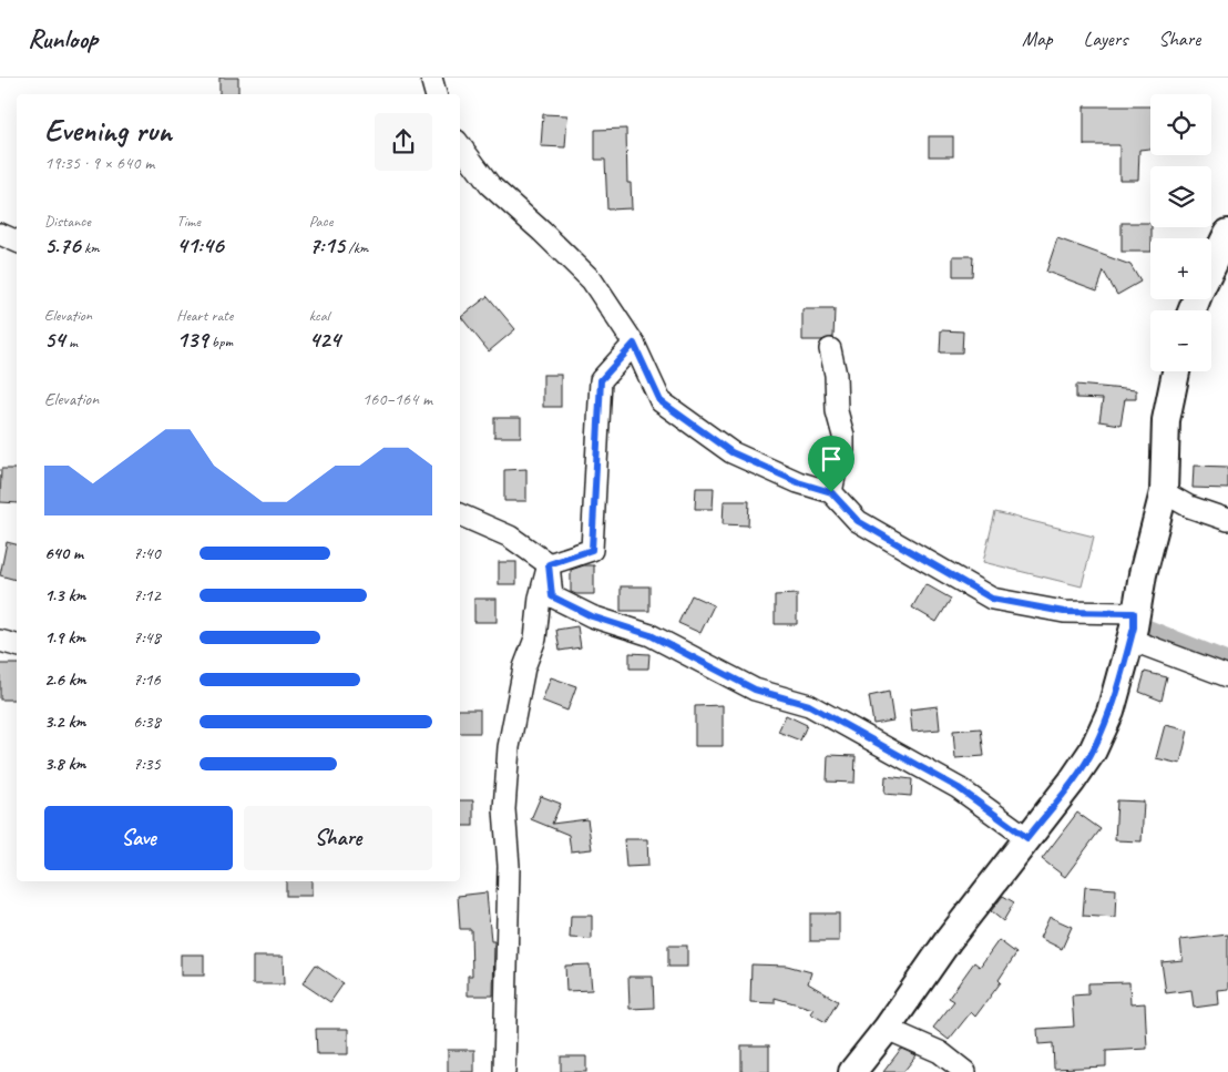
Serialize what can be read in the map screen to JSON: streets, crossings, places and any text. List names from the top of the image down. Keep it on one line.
{"page":{"header":"Runloop","nav":["Map","Layers","Share"],"map_buttons":["+","−"],"heading":["Evening run","19:35 · 9 × 640 m"],"stats":[["Distance","5.76 km"],["Time","41:46"],["Pace","7:15 /km"],["Elevation","54 m"],["Heart rate","139 bpm"],["kcal","424"]],"chart":["Elevation","160–164 m"],"list":[{"name":"640 m","note":"7:40"},{"name":"1.3 km","note":"7:12"},{"name":"1.9 km","note":"7:48"},{"name":"2.6 km","note":"7:16"},{"name":"3.2 km","note":"6:38"},{"name":"3.8 km","note":"7:35"}],"buttons":["Save","Share"]}}
